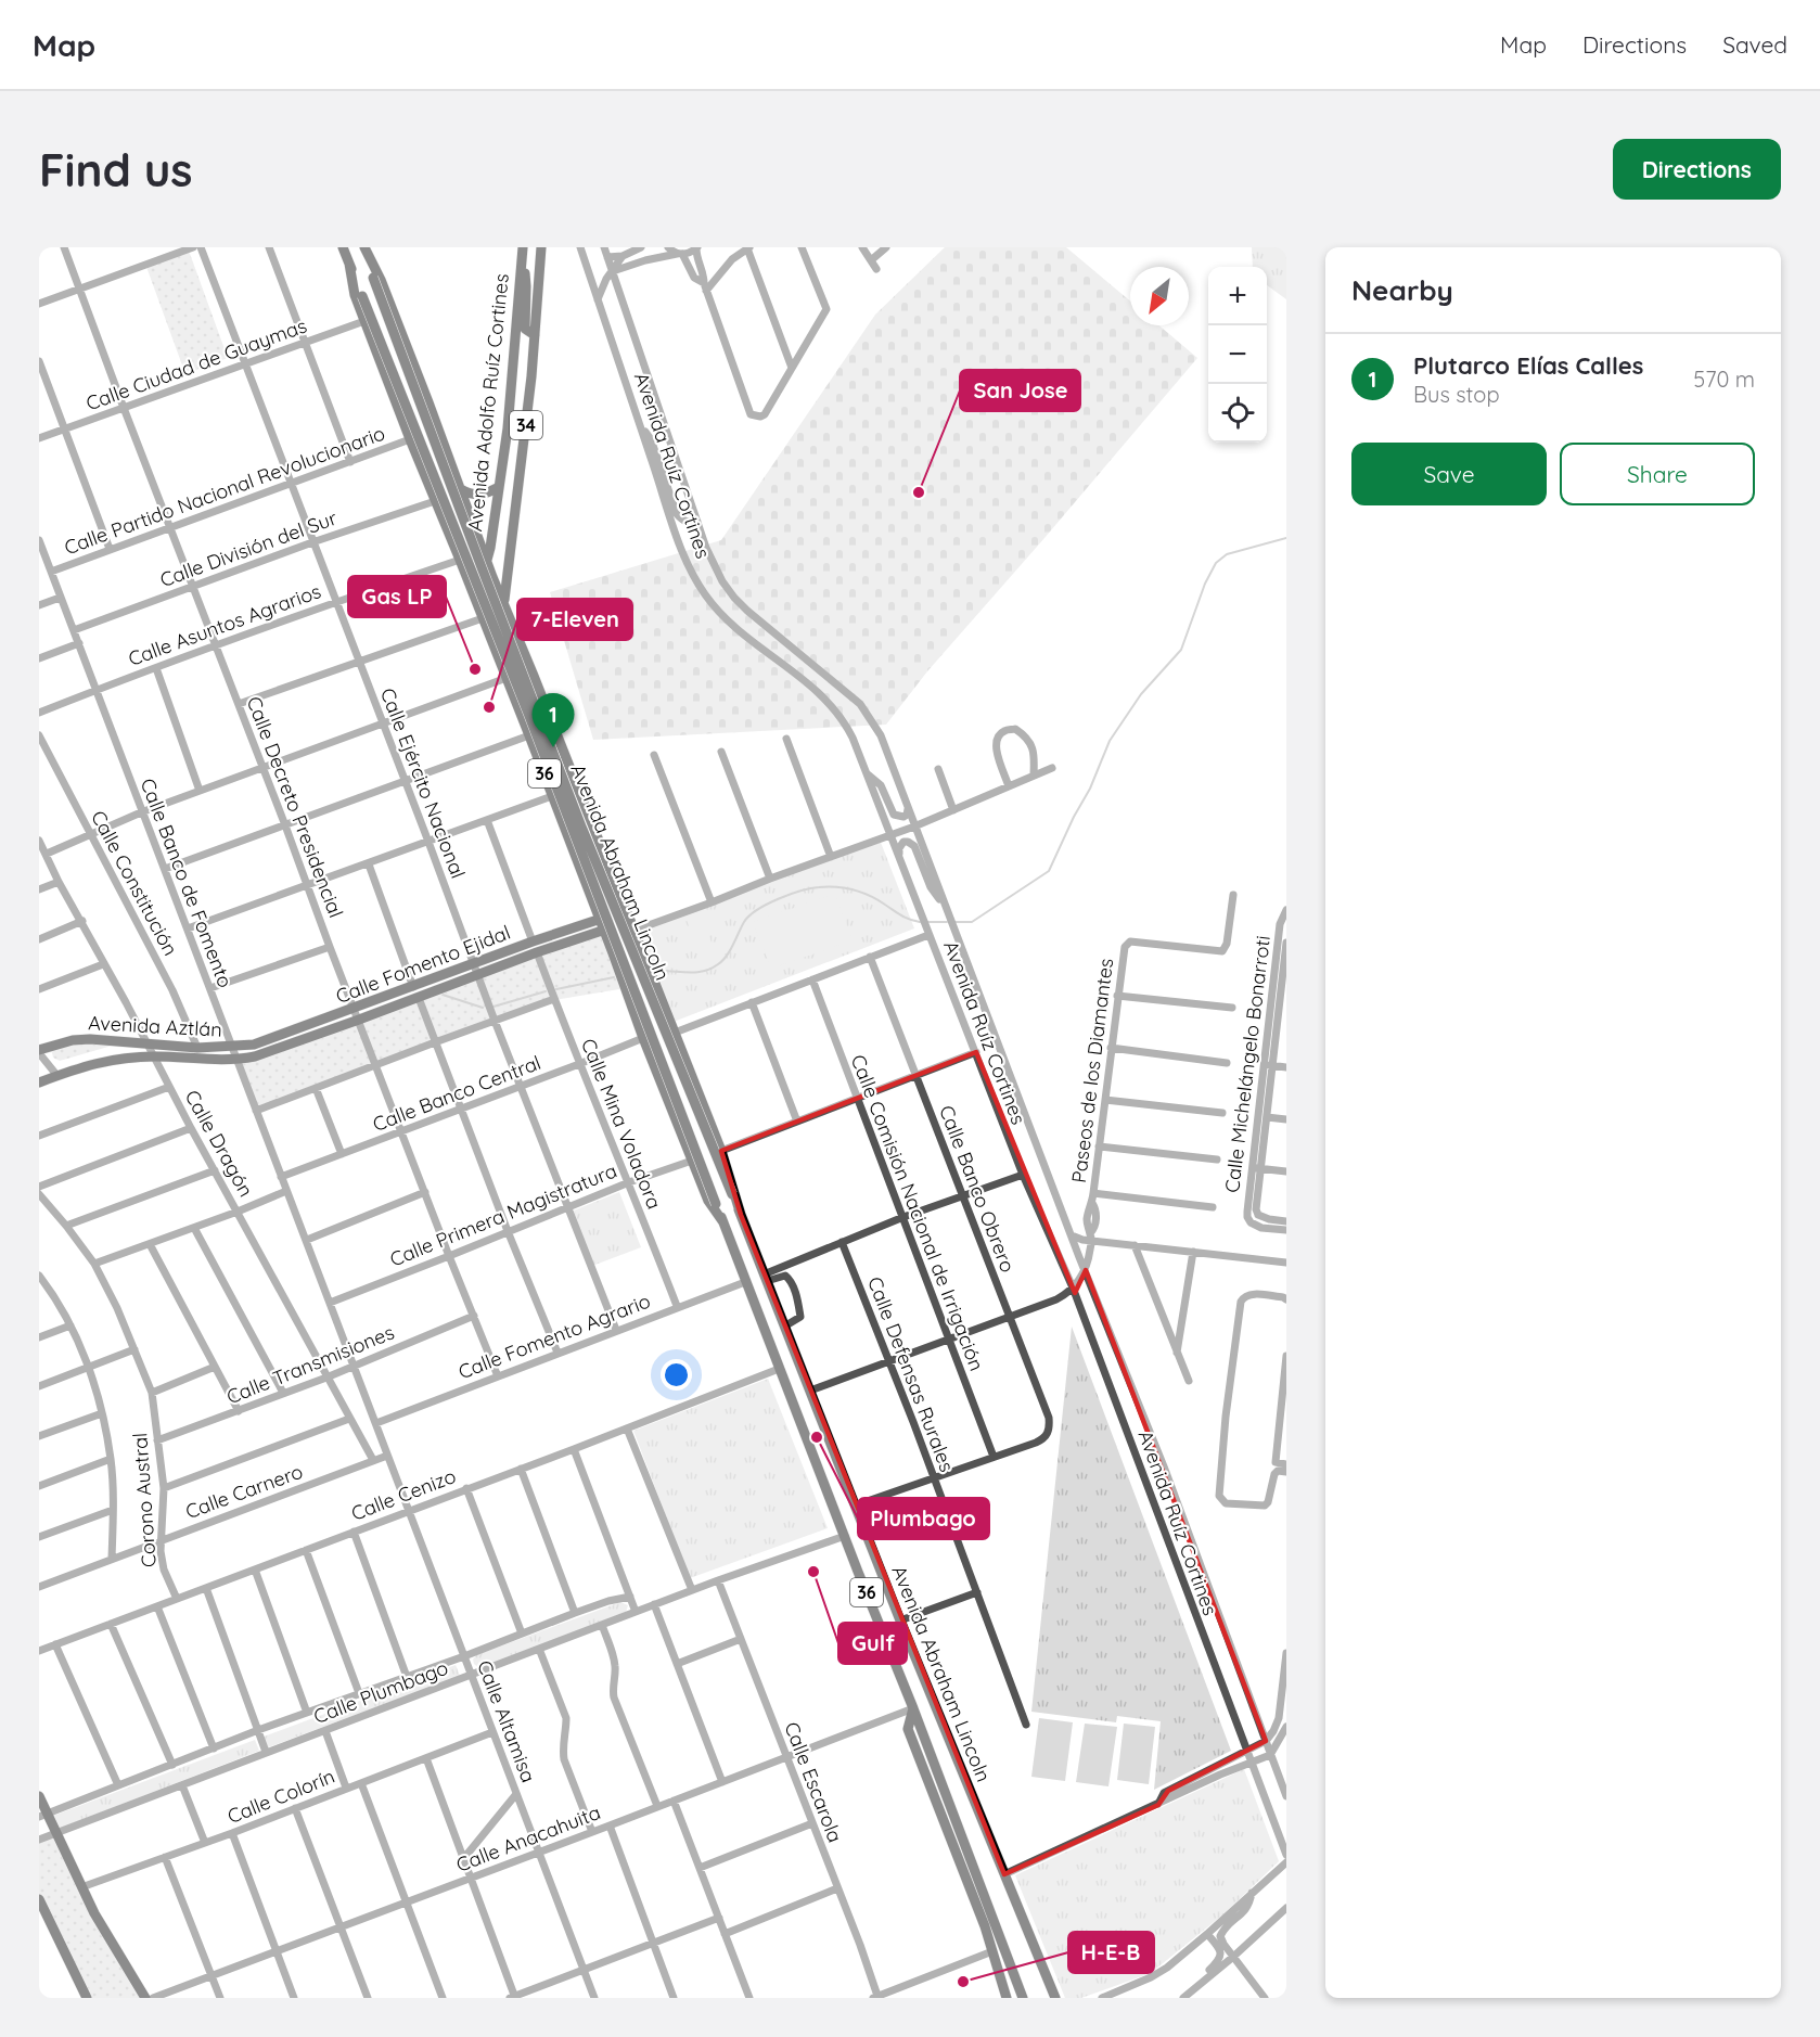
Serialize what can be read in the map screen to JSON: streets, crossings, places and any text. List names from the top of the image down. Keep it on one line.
{"streets":{"main road":["Avenida Adolfo Ruíz Cortines","34","36","Avenida Abraham Lincoln","Calle Fomento Ejidal","Avenida Aztlán"],"street":["Calle Ciudad de Guaymas","Avenida Ruíz Cortines","Calle Partido Nacional Revolucionario","Calle División del Sur","Calle Asuntos Agrarios","Calle Ejército Nacional","Calle Decreto Presidencial","Calle Constitución","Calle Banco de Fomento","Calle Michelángelo Bonarroti","Paseos de los Diamantes","Calle Banco Central","Calle Mina Voladora","Calle Dragón","Calle Banco Obrero","Calle Comisión Nacional de Irrigación","Calle Primera Magistratura","Calle Fomento Agrario","Calle Transmisiones","Calle Defensas Rurales","Calle Carnero","Calle Cenizo","Corono Austral","Calle Plumbago","Calle Altamisa","Calle Escarola","Calle Colorín","Calle Anacahuita"]},"crossings":[["Calle Ciudad de Guaymas","Calle Ejército Nacional"],["Calle Ciudad de Guaymas","Calle Decreto Presidencial"],["Calle Ciudad de Guaymas","Avenida Abraham Lincoln"],["Avenida Adolfo Ruíz Cortines","34"],["Avenida Adolfo Ruíz Cortines","Avenida Abraham Lincoln"],["34","Avenida Abraham Lincoln"],["Avenida Ruíz Cortines","Paseos de los Diamantes"],["Calle Partido Nacional Revolucionario","Calle Ejército Nacional"],["Calle Partido Nacional Revolucionario","Calle Decreto Presidencial"],["Calle Partido Nacional Revolucionario","Avenida Abraham Lincoln"],["Calle Partido Nacional Revolucionario","Calle Banco de Fomento"],["Calle División del Sur","Calle Ejército Nacional"],["Calle División del Sur","Calle Decreto Presidencial"],["Calle División del Sur","Avenida Abraham Lincoln"],["Calle División del Sur","Calle Banco de Fomento"],["Calle Asuntos Agrarios","Calle Ejército Nacional"],["Calle Asuntos Agrarios","Calle Decreto Presidencial"],["Calle Asuntos Agrarios","Avenida Abraham Lincoln"],["Calle Asuntos Agrarios","Calle Banco de Fomento"],["36","Avenida Abraham Lincoln"],["36","Calle Fomento Agrario"],["36","Calle Cenizo"],["36","Calle Plumbago"],["36","Calle Anacahuita"],["Calle Ejército Nacional","Calle Fomento Ejidal"],["Calle Ejército Nacional","Calle Banco Central"],["Calle Ejército Nacional","Calle Primera Magistratura"],["Calle Ejército Nacional","Calle Fomento Agrario"],["Calle Decreto Presidencial","Calle Fomento Ejidal"],["Calle Decreto Presidencial","Calle Banco Central"],["Calle Decreto Presidencial","Calle Primera Magistratura"],["Calle Decreto Presidencial","Calle Fomento Agrario"],["Calle Decreto Presidencial","Calle Transmisiones"],["Avenida Abraham Lincoln","Calle Fomento Ejidal"],["Avenida Abraham Lincoln","Calle Banco Central"],["Avenida Abraham Lincoln","Calle Primera Magistratura"],["Calle Constitución","Avenida Aztlán"],["Calle Banco de Fomento","Calle Fomento Ejidal"],["Calle Banco de Fomento","Avenida Aztlán"],["Calle Banco de Fomento","Calle Banco Central"],["Calle Banco de Fomento","Calle Primera Magistratura"],["Calle Banco de Fomento","Calle Fomento Agrario"],["Calle Banco de Fomento","Calle Transmisiones"],["Calle Banco de Fomento","Calle Carnero"],["Calle Banco de Fomento","Calle Altamisa"],["Calle Fomento Ejidal","Avenida Aztlán"],["Calle Fomento Ejidal","Calle Mina Voladora"],["Avenida Aztlán","Calle Dragón"],["Calle Banco Central","Calle Mina Voladora"],["Calle Mina Voladora","Calle Primera Magistratura"],["Calle Mina Voladora","Calle Fomento Agrario"],["Calle Dragón","Calle Transmisiones"],["Calle Dragón","Calle Carnero"],["Calle Banco Obrero","Calle Comisión Nacional de Irrigación"],["Calle Transmisiones","Corono Austral"],["Calle Carnero","Corono Austral"],["Calle Carnero","Calle Altamisa"],["Calle Cenizo","Corono Austral"],["Calle Cenizo","Calle Altamisa"],["Calle Plumbago","Calle Altamisa"],["Calle Plumbago","Calle Escarola"],["Calle Altamisa","Calle Colorín"],["Calle Altamisa","Calle Anacahuita"],["Calle Escarola","Calle Anacahuita"]],"places":["San Jose","Gas LP","7-Eleven","Plumbago","Gulf","H-E-B"],"north":"bottom left","page":{"header":"Map","nav":["Map","Directions","Saved"],"buttons":["Directions",["Save","Share"]],"title":"Find us","heading":"Nearby","map_buttons":["+","−"],"list":[{"mark":"1","name":"Plutarco Elías Calles","note":"Bus stop","value":"570 m"}],"pins":"1"}}
